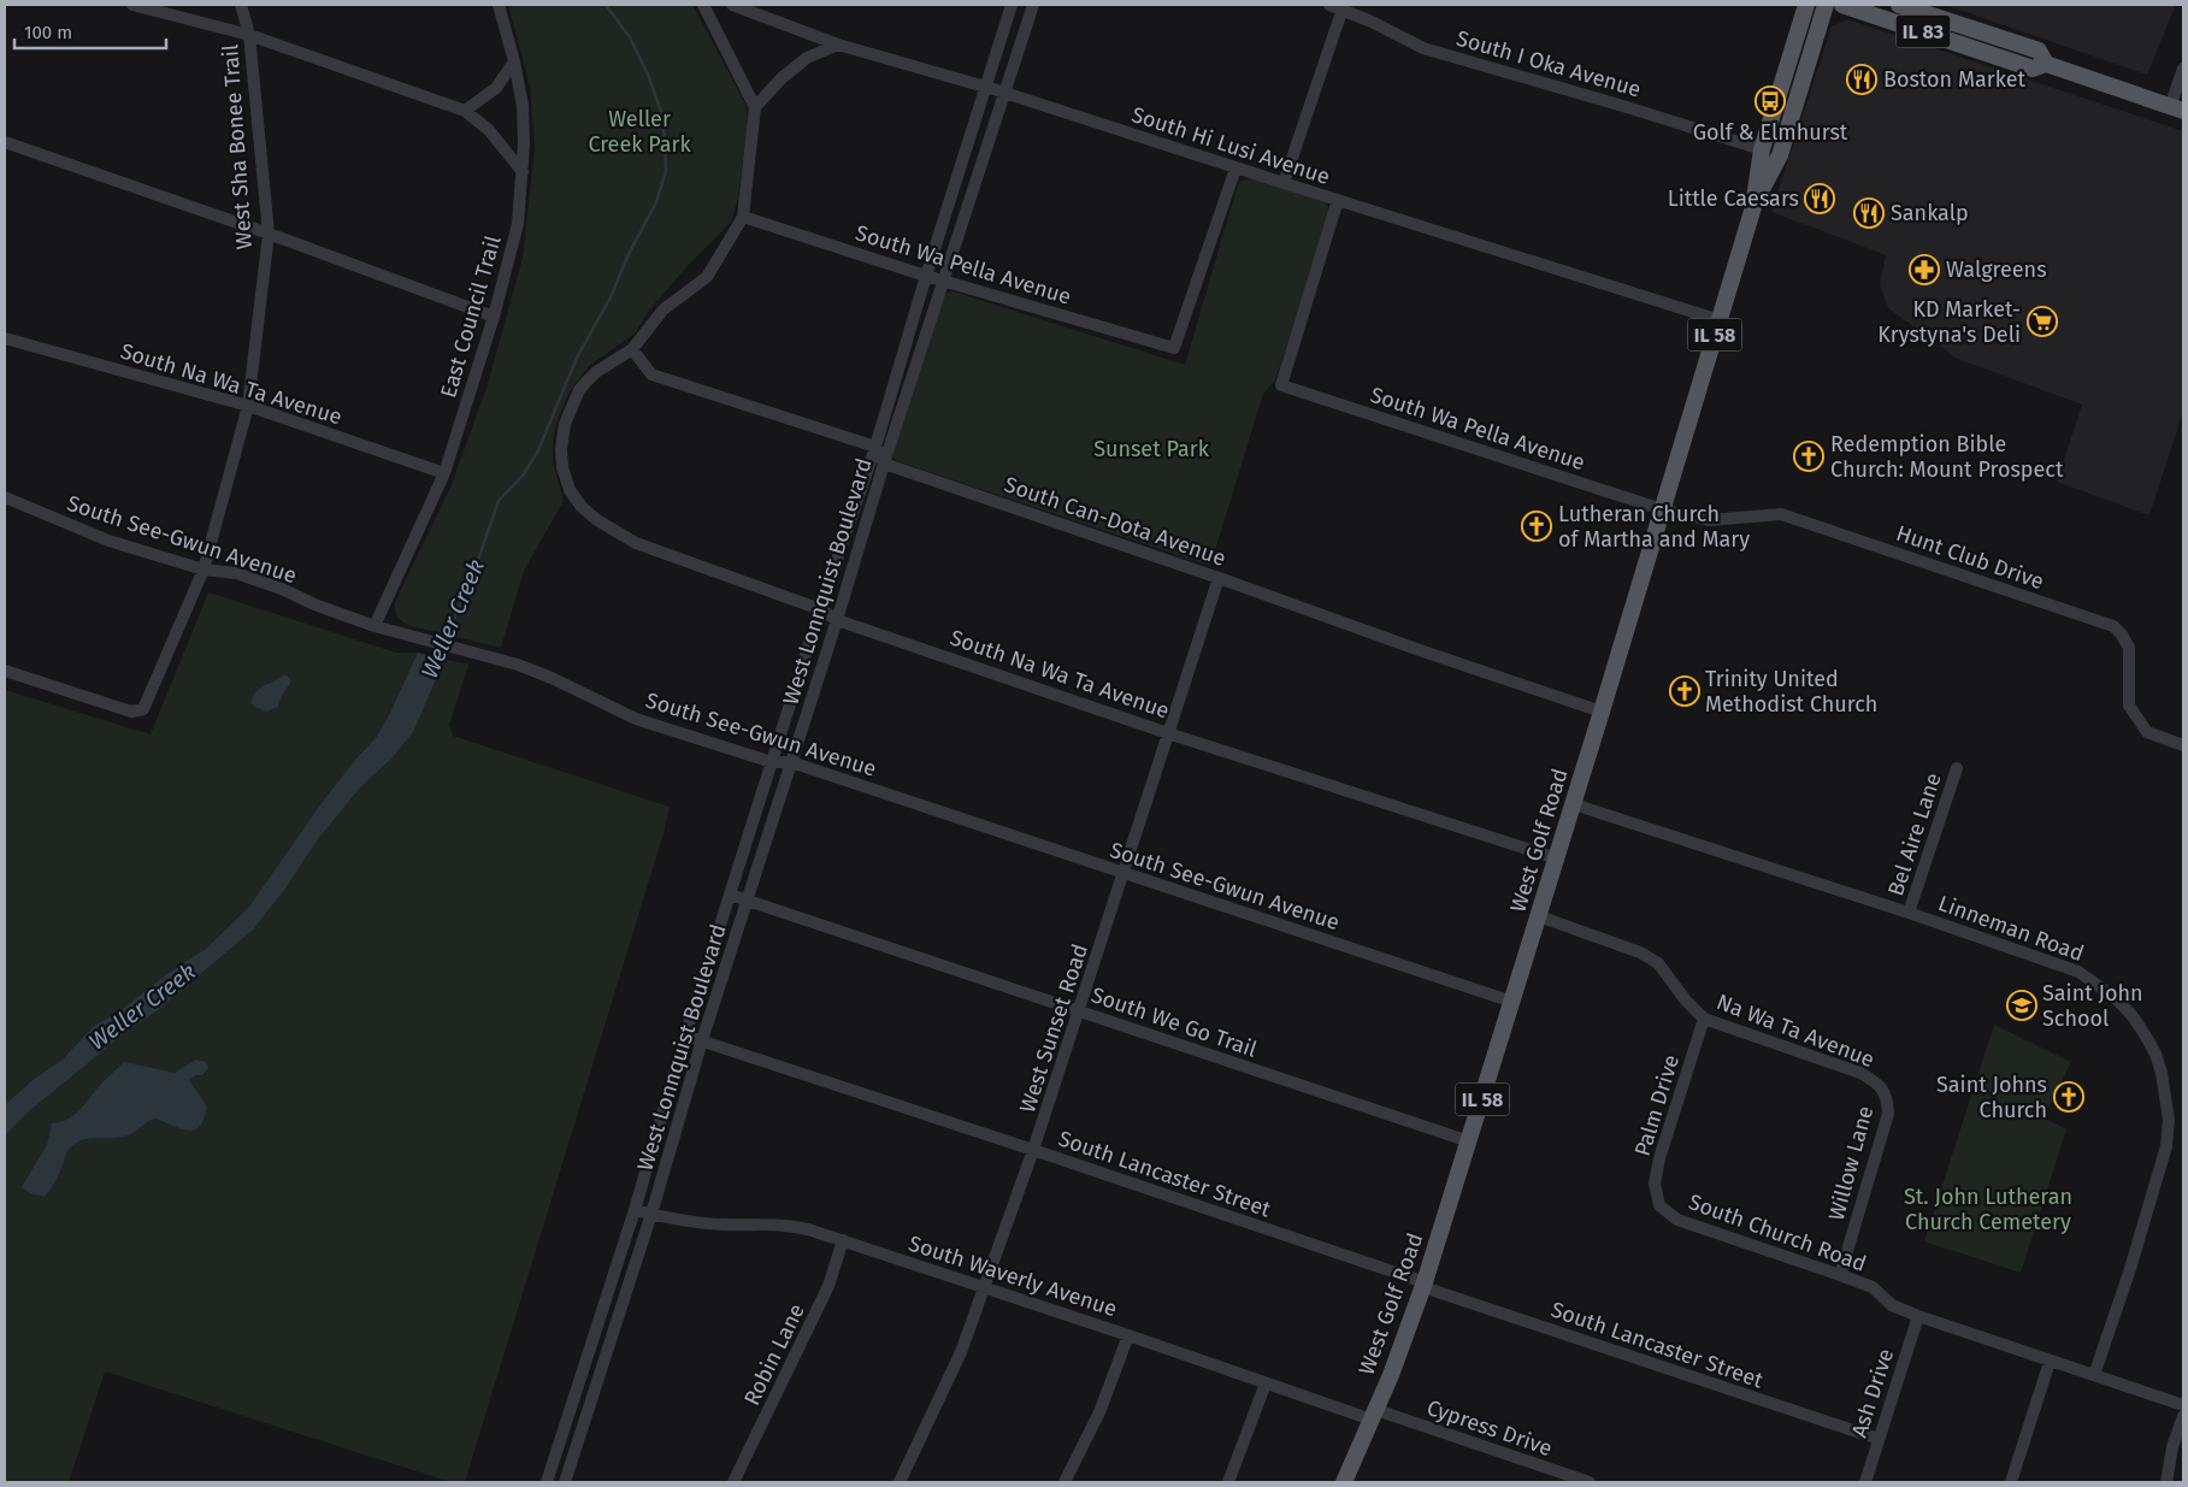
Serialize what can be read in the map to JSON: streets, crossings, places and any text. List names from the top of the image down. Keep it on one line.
{"streets":{"main road":["IL 83","IL 58","West Golf Road"],"street":["South I Oka Avenue","South Hi Lusi Avenue","West Sha Bonee Trail","South Wa Pella Avenue","East Council Trail","South Na Wa Ta Avenue","South Can-Dota Avenue","South See-Gwun Avenue","Hunt Club Drive","West Lonnquist Boulevard","Bel Aire Lane","Linneman Road","South We Go Trail","West Sunset Road","Na Wa Ta Avenue","Palm Drive","Willow Lane","South Lancaster Street","South Church Road","South Waverly Avenue","Robin Lane","Ash Drive","Cypress Drive"]},"crossings":[["South I Oka Avenue","West Golf Road"],["South Hi Lusi Avenue","South Wa Pella Avenue"],["South Hi Lusi Avenue","West Lonnquist Boulevard"],["South Hi Lusi Avenue","West Golf Road"],["West Sha Bonee Trail","South Na Wa Ta Avenue"],["West Sha Bonee Trail","South See-Gwun Avenue"],["South Wa Pella Avenue","Hunt Club Drive"],["South Wa Pella Avenue","West Lonnquist Boulevard"],["South Wa Pella Avenue","West Golf Road"],["East Council Trail","South Na Wa Ta Avenue"],["East Council Trail","South See-Gwun Avenue"],["South Na Wa Ta Avenue","West Lonnquist Boulevard"],["South Na Wa Ta Avenue","West Golf Road"],["South Na Wa Ta Avenue","West Sunset Road"],["South Can-Dota Avenue","West Lonnquist Boulevard"],["South Can-Dota Avenue","West Golf Road"],["South Can-Dota Avenue","West Sunset Road"],["South See-Gwun Avenue","West Lonnquist Boulevard"],["South See-Gwun Avenue","West Golf Road"],["South See-Gwun Avenue","West Sunset Road"],["Hunt Club Drive","West Golf Road"],["West Lonnquist Boulevard","South We Go Trail"],["West Lonnquist Boulevard","South Lancaster Street"],["West Lonnquist Boulevard","South Waverly Avenue"],["Bel Aire Lane","Linneman Road"],["West Golf Road","Linneman Road"],["West Golf Road","South We Go Trail"],["West Golf Road","Na Wa Ta Avenue"],["West Golf Road","South Lancaster Street"],["West Golf Road","South Waverly Avenue"],["West Golf Road","Cypress Drive"],["South We Go Trail","West Sunset Road"],["West Sunset Road","South Lancaster Street"],["West Sunset Road","South Waverly Avenue"],["Na Wa Ta Avenue","Palm Drive"],["Na Wa Ta Avenue","Willow Lane"],["Palm Drive","South Church Road"],["Willow Lane","South Church Road"],["South Lancaster Street","Ash Drive"],["South Church Road","Ash Drive"],["South Waverly Avenue","Robin Lane"],["South Waverly Avenue","Cypress Drive"]],"water":["Weller Creek"],"parks":["Weller Creek Park","Sunset Park","St. John Lutheran Church Cemetery"],"places":{"restaurant":["Boston Market","Little Caesars","Sankalp"],"bus stop":["Golf & Elmhurst"],"pharmacy":["Walgreens"],"supermarket":["KD Market- Krystyna's Deli"],"church":["Redemption Bible Church: Mount Prospect","Lutheran Church of Martha and Mary","Trinity United Methodist Church","Saint Johns Church"],"school or university":["Saint John School"]},"scale_bar":"100 m"}
